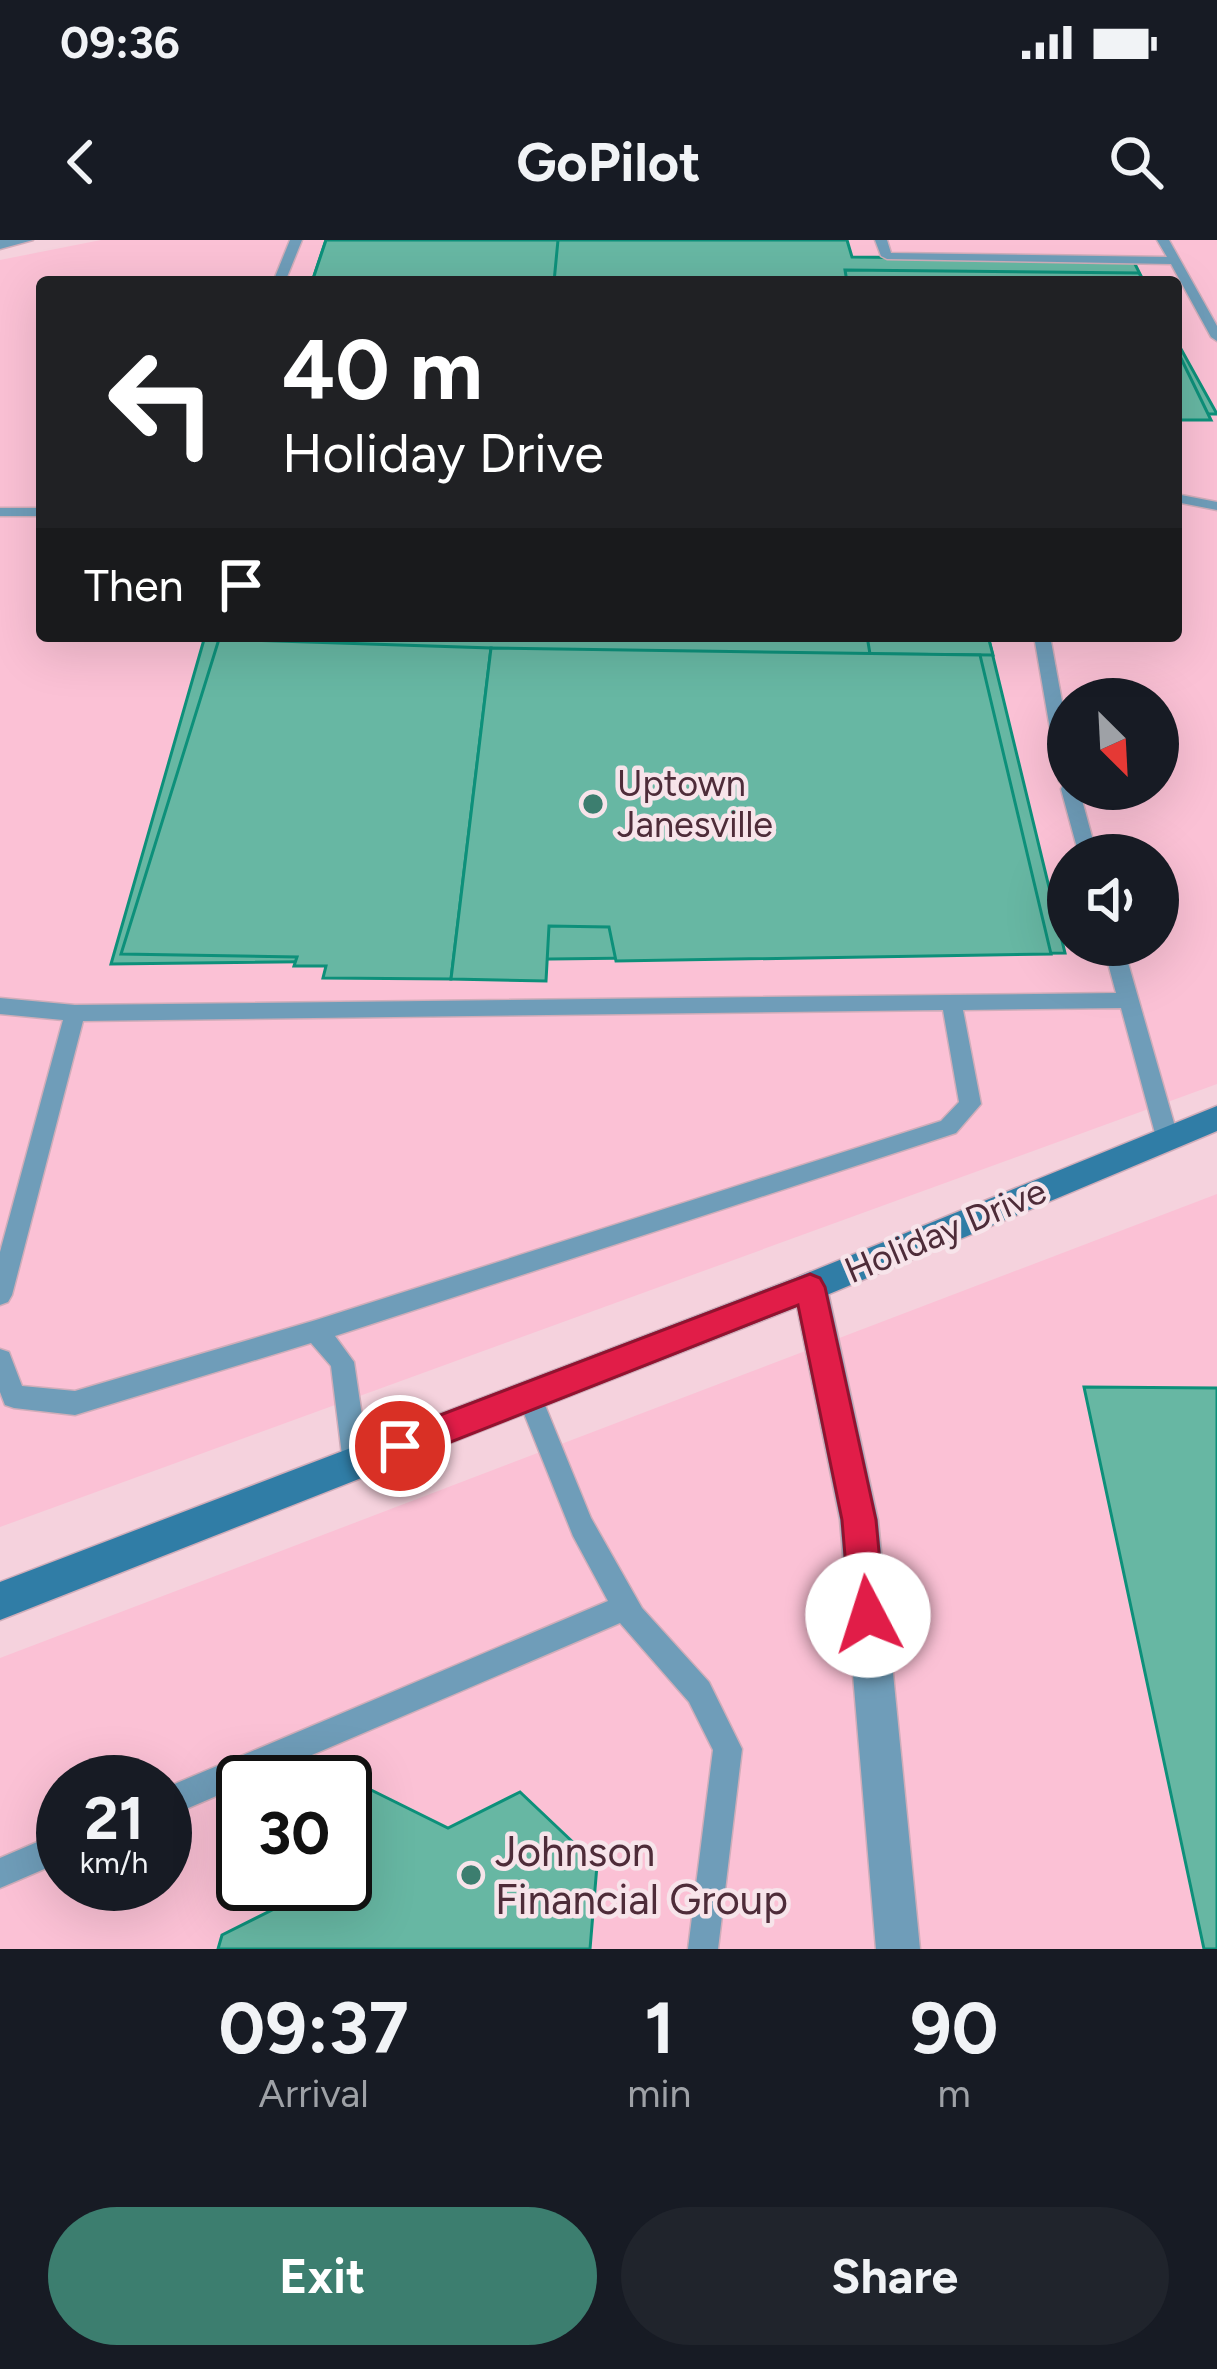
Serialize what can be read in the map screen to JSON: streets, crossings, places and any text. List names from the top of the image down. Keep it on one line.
{"streets":{"street":["Holiday Drive"]},"places":["Uptown Janesville","Johnson Financial Group"],"north":"bottom right","page":{"status":"09:36","header":"GoPilot","turn":["40 m","Holiday Drive"],"then":"Then","speed":"21 km/h","limit":"30","eta":["09:37","Arrival","1","min","90","m"],"buttons":["Exit","Share"]}}
